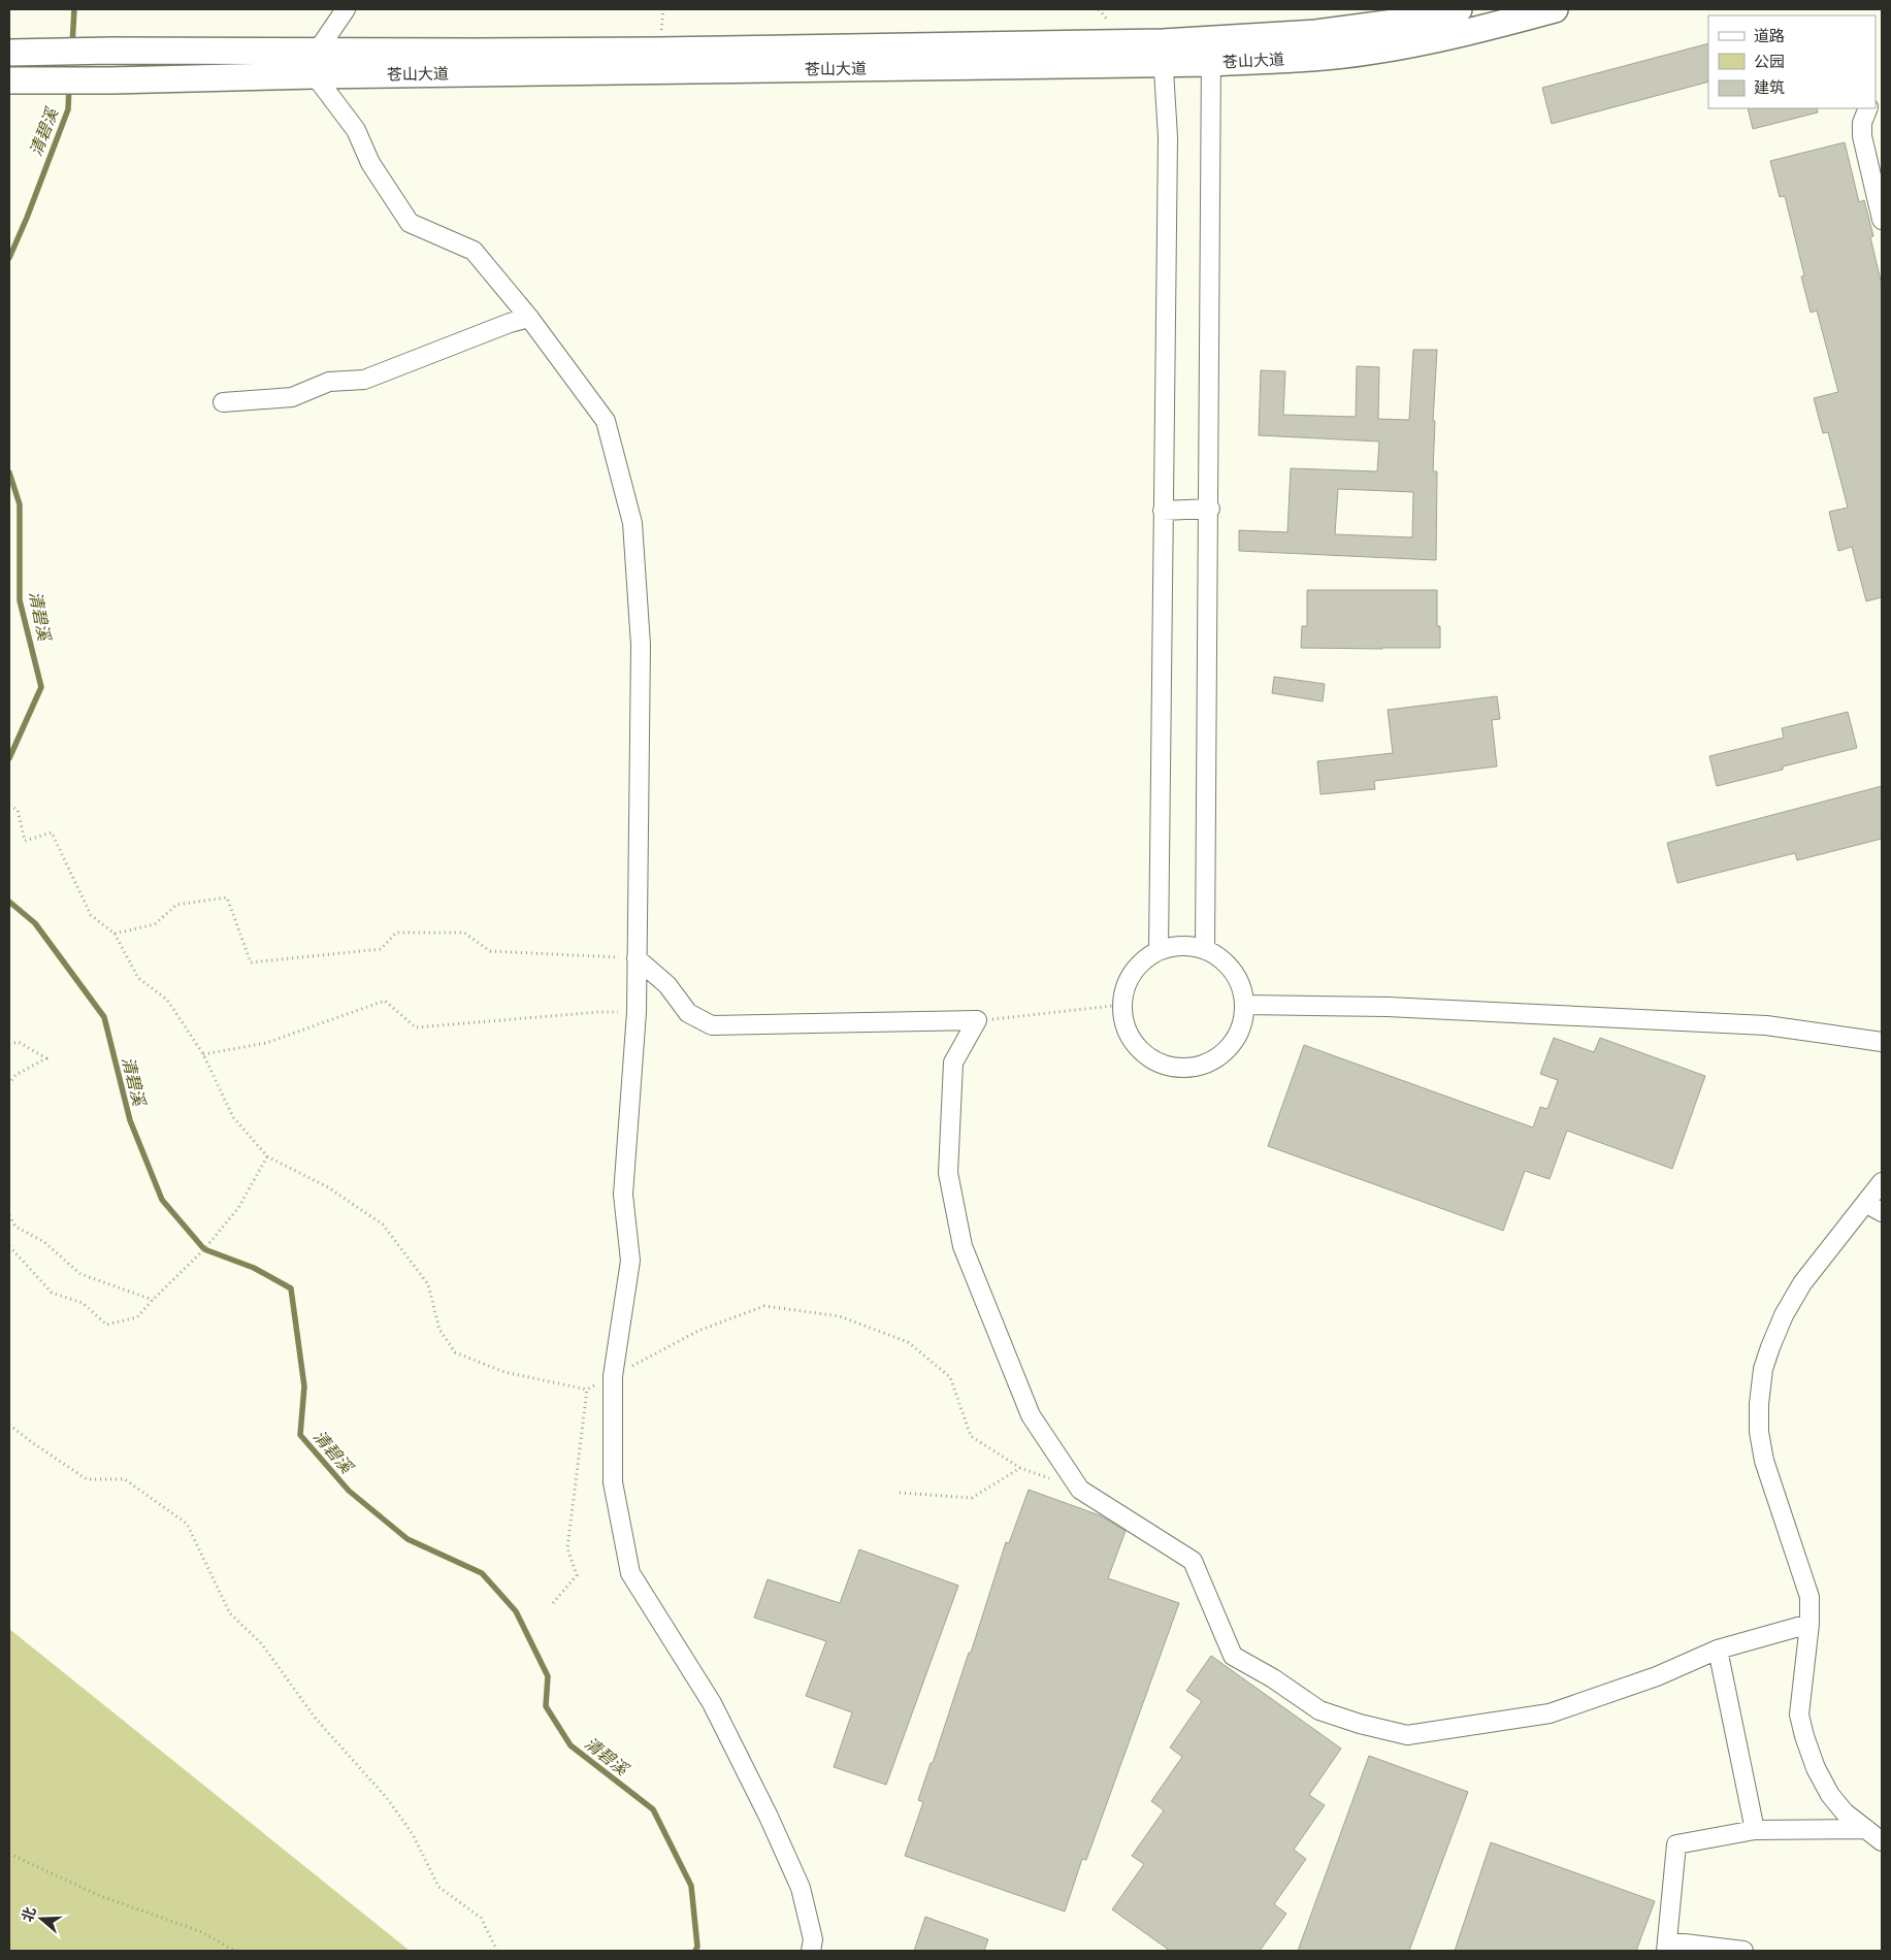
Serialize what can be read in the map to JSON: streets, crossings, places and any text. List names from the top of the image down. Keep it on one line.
{"streets":{"main road":["苍山大道"]},"water":["清碧溪"],"legend":["道路","公园","建筑"],"north":"left"}
